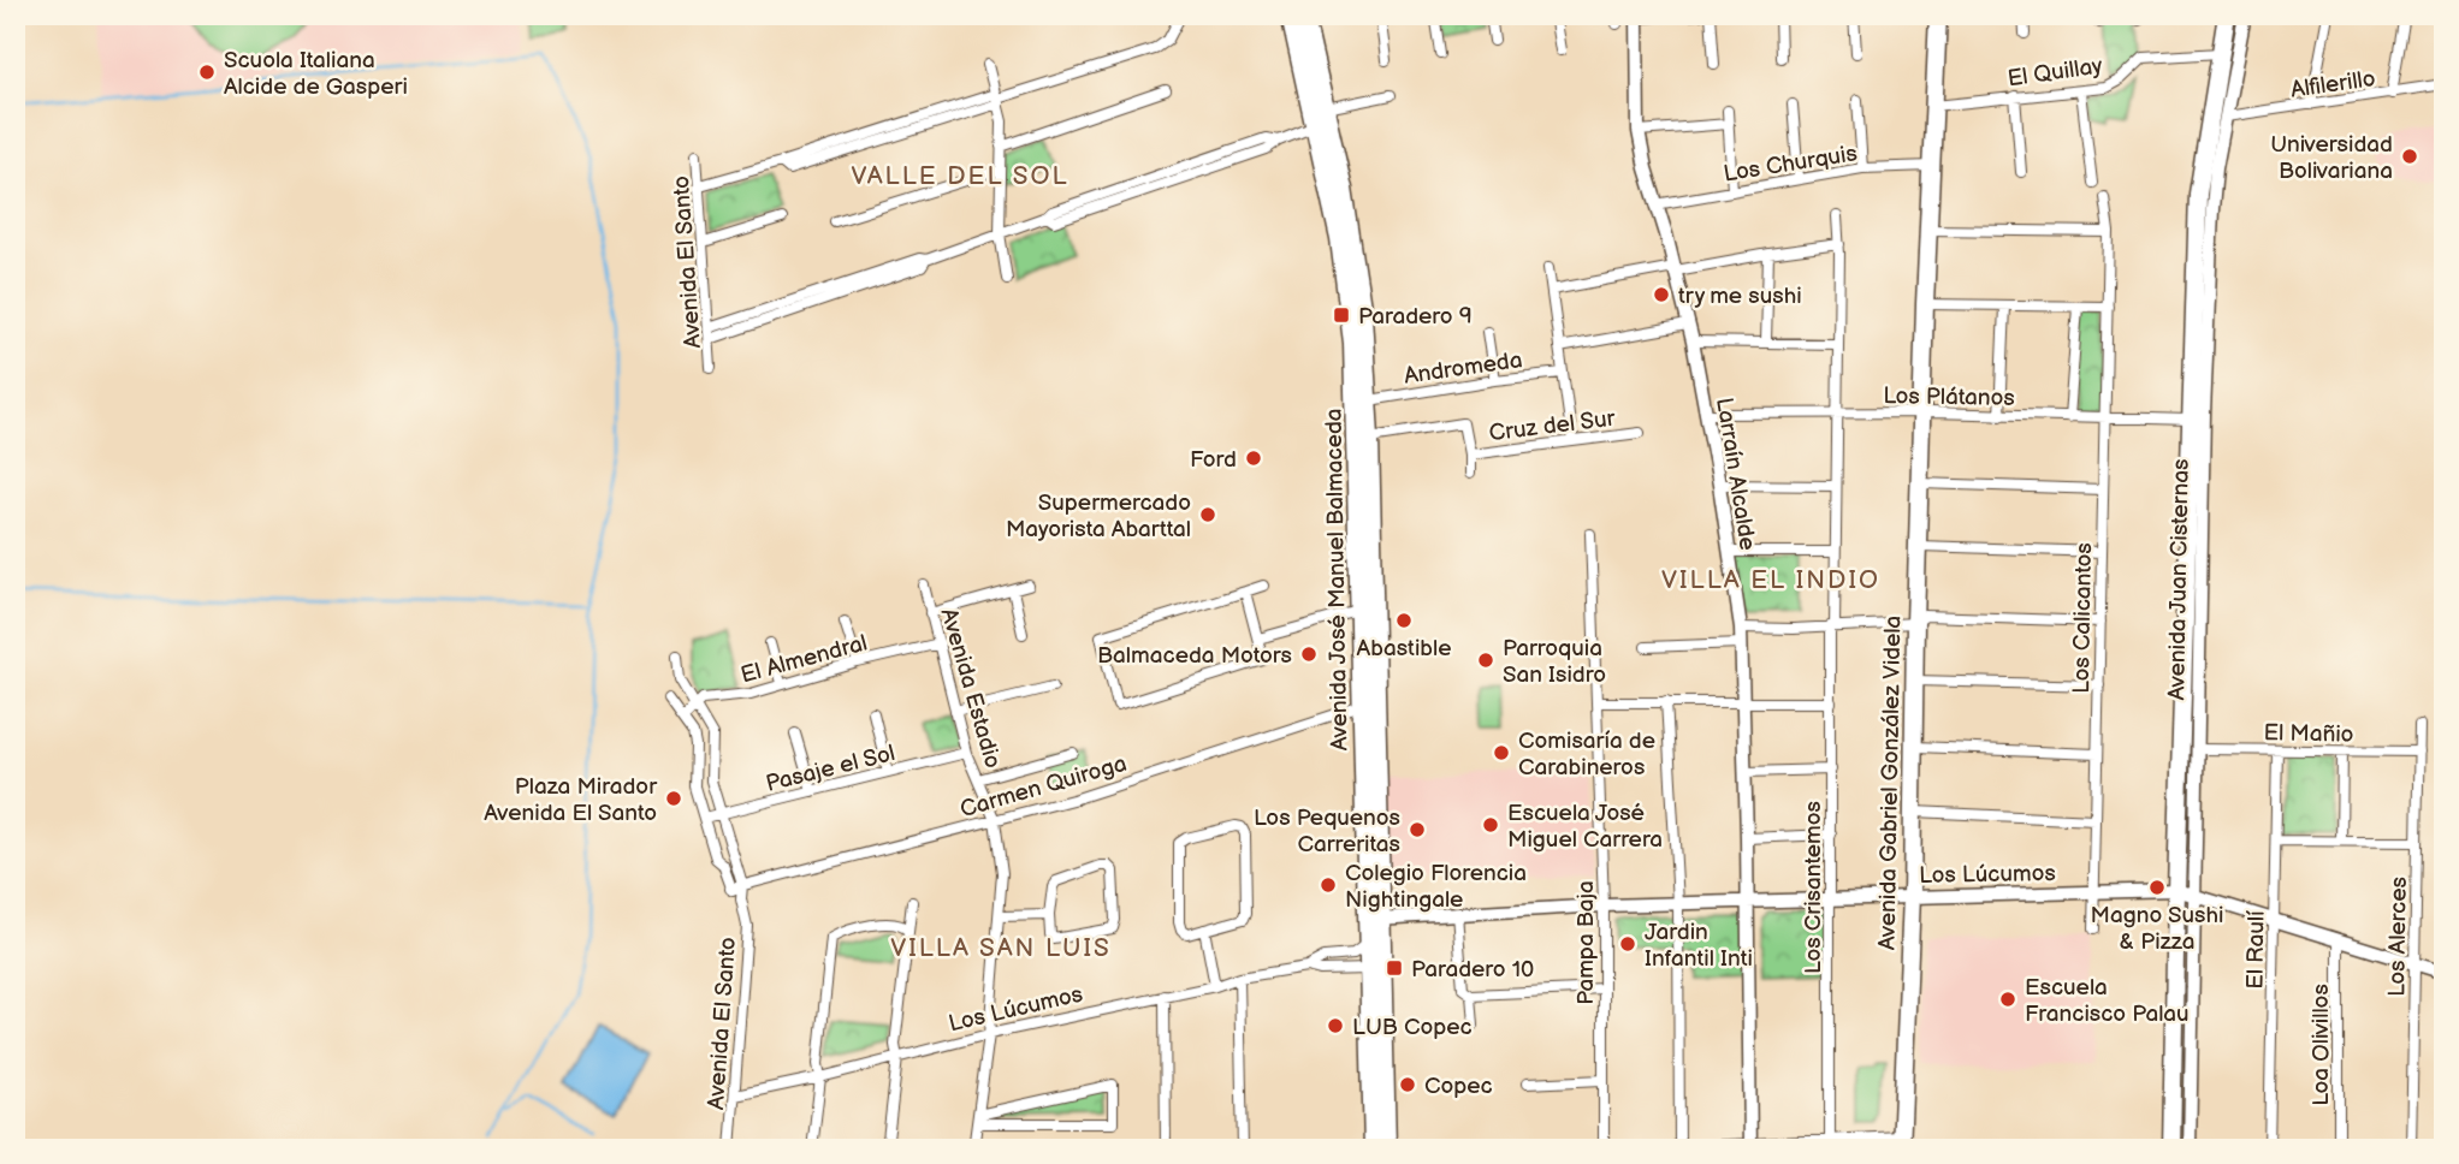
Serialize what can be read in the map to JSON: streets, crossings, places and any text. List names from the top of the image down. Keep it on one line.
{"streets":{"main road":["Avenida José Manuel Balmaceda","Avenida Juan Cisternas","Avenida Gabriel González Videla"],"street":["El Quillay","Alfilerillo","Los Churquis","Avenida El Santo","Andromeda","Los Plátanos","Cruz del Sur","Larraín Alcalde","Los Calicantos","El Almendral","Avenida Estadio","El Mañio","Pasaje el Sol","Carmen Quiroga","Los Lúcumos","Los Crisantemos","Los Alerces","Pampa Baja","El Raulí","Loa Olivillos"]},"crossings":[["El Quillay","Avenida Juan Cisternas"],["El Quillay","Avenida Gabriel González Videla"],["Alfilerillo","Avenida Juan Cisternas"],["Los Churquis","Larraín Alcalde"],["Los Churquis","Avenida Gabriel González Videla"],["Avenida El Santo","El Almendral"],["Avenida El Santo","Pasaje el Sol"],["Avenida El Santo","Carmen Quiroga"],["Avenida El Santo","Los Lúcumos"],["Andromeda","Avenida José Manuel Balmaceda"],["Los Plátanos","Larraín Alcalde"],["Los Plátanos","Avenida Juan Cisternas"],["Los Plátanos","Los Calicantos"],["Los Plátanos","Avenida Gabriel González Videla"],["Los Plátanos","Los Crisantemos"],["Cruz del Sur","Avenida José Manuel Balmaceda"],["Larraín Alcalde","Los Lúcumos"],["Avenida José Manuel Balmaceda","Carmen Quiroga"],["Avenida José Manuel Balmaceda","Los Lúcumos"],["Avenida Juan Cisternas","El Mañio"],["Avenida Juan Cisternas","Los Lúcumos"],["Los Calicantos","Los Lúcumos"],["El Almendral","Avenida Estadio"],["Avenida Estadio","Pasaje el Sol"],["Avenida Estadio","Carmen Quiroga"],["Avenida Estadio","Los Lúcumos"],["El Mañio","Los Alerces"],["El Mañio","El Raulí"],["Avenida Gabriel González Videla","Los Lúcumos"],["Los Lúcumos","Los Crisantemos"],["Los Lúcumos","Los Alerces"],["Los Lúcumos","Pampa Baja"],["Los Lúcumos","El Raulí"],["Los Lúcumos","Loa Olivillos"]],"districts":["VALLE DEL SOL","VILLA EL INDIO","VILLA SAN LUIS"],"places":{"other":["Scuola Italiana Alcide de Gasperi","Universidad Bolivariana","try me sushi","Ford","Supermercado Mayorista Abarttal","Abastible","Balmaceda Motors","Parroquia San Isidro","Comisaría de Carabineros","Plaza Mirador Avenida El Santo","Escuela José Miguel Carrera","Los Pequenos Carreritas","Colegio Florencia Nightingale","Magno Sushi & Pizza","Jardin Infantil Inti","Escuela Francisco Palau","LUB Copec","Copec"],"transit":["Paradero 9","Paradero 10"]}}
